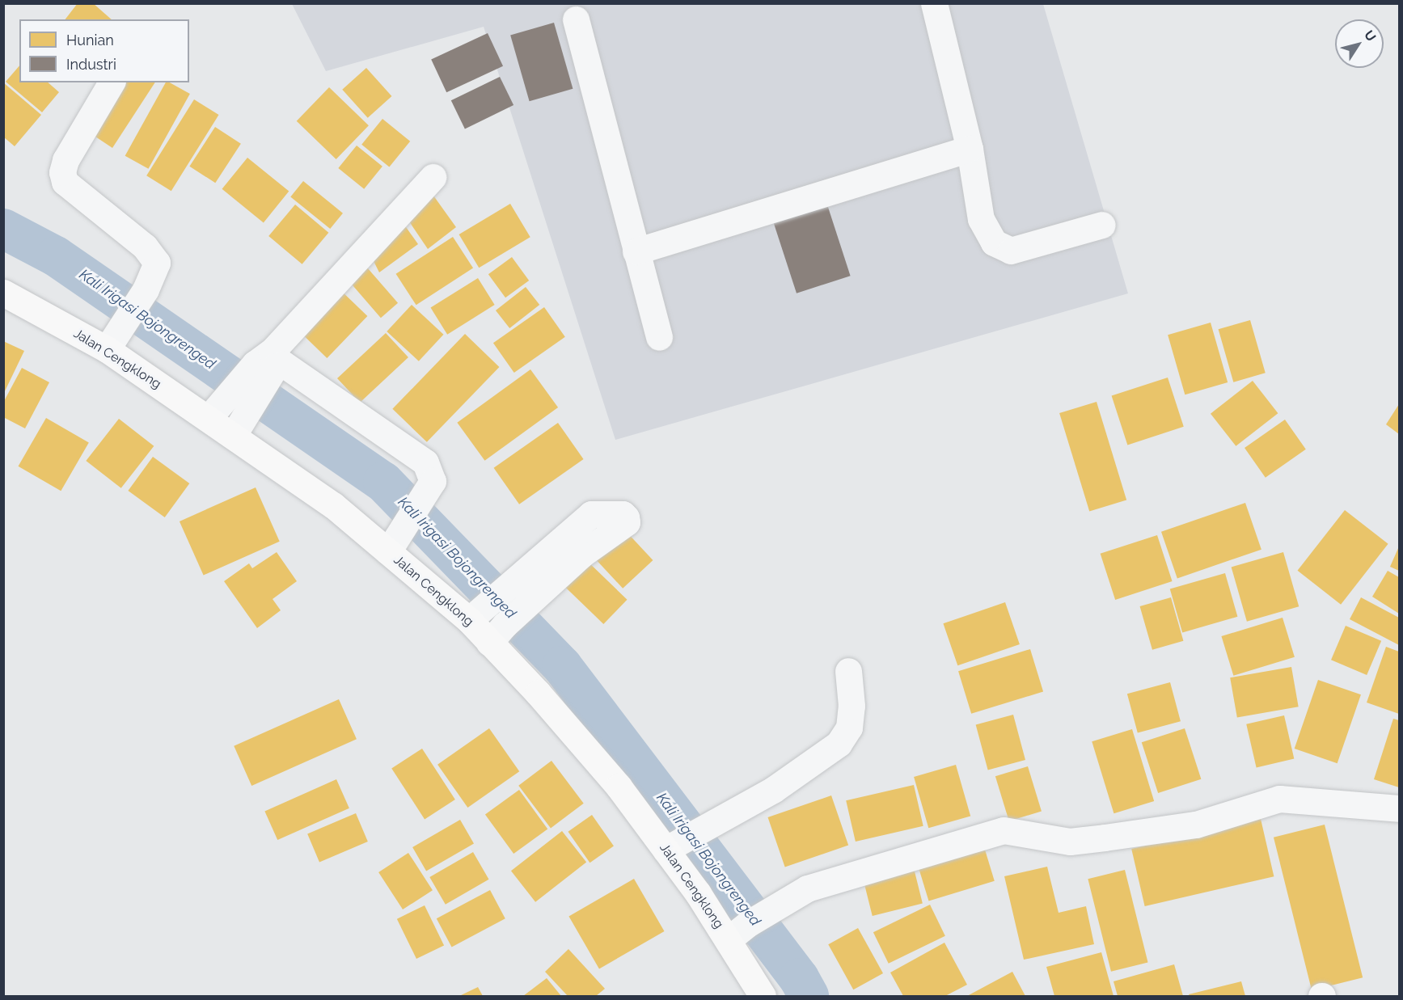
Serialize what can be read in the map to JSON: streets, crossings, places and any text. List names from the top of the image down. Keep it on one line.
{"streets":{"main road":["Jalan Cengklong"]},"water":["Kali Irigasi Bojongrenged"],"legend":["Hunian","Industri"],"north":"top right"}
